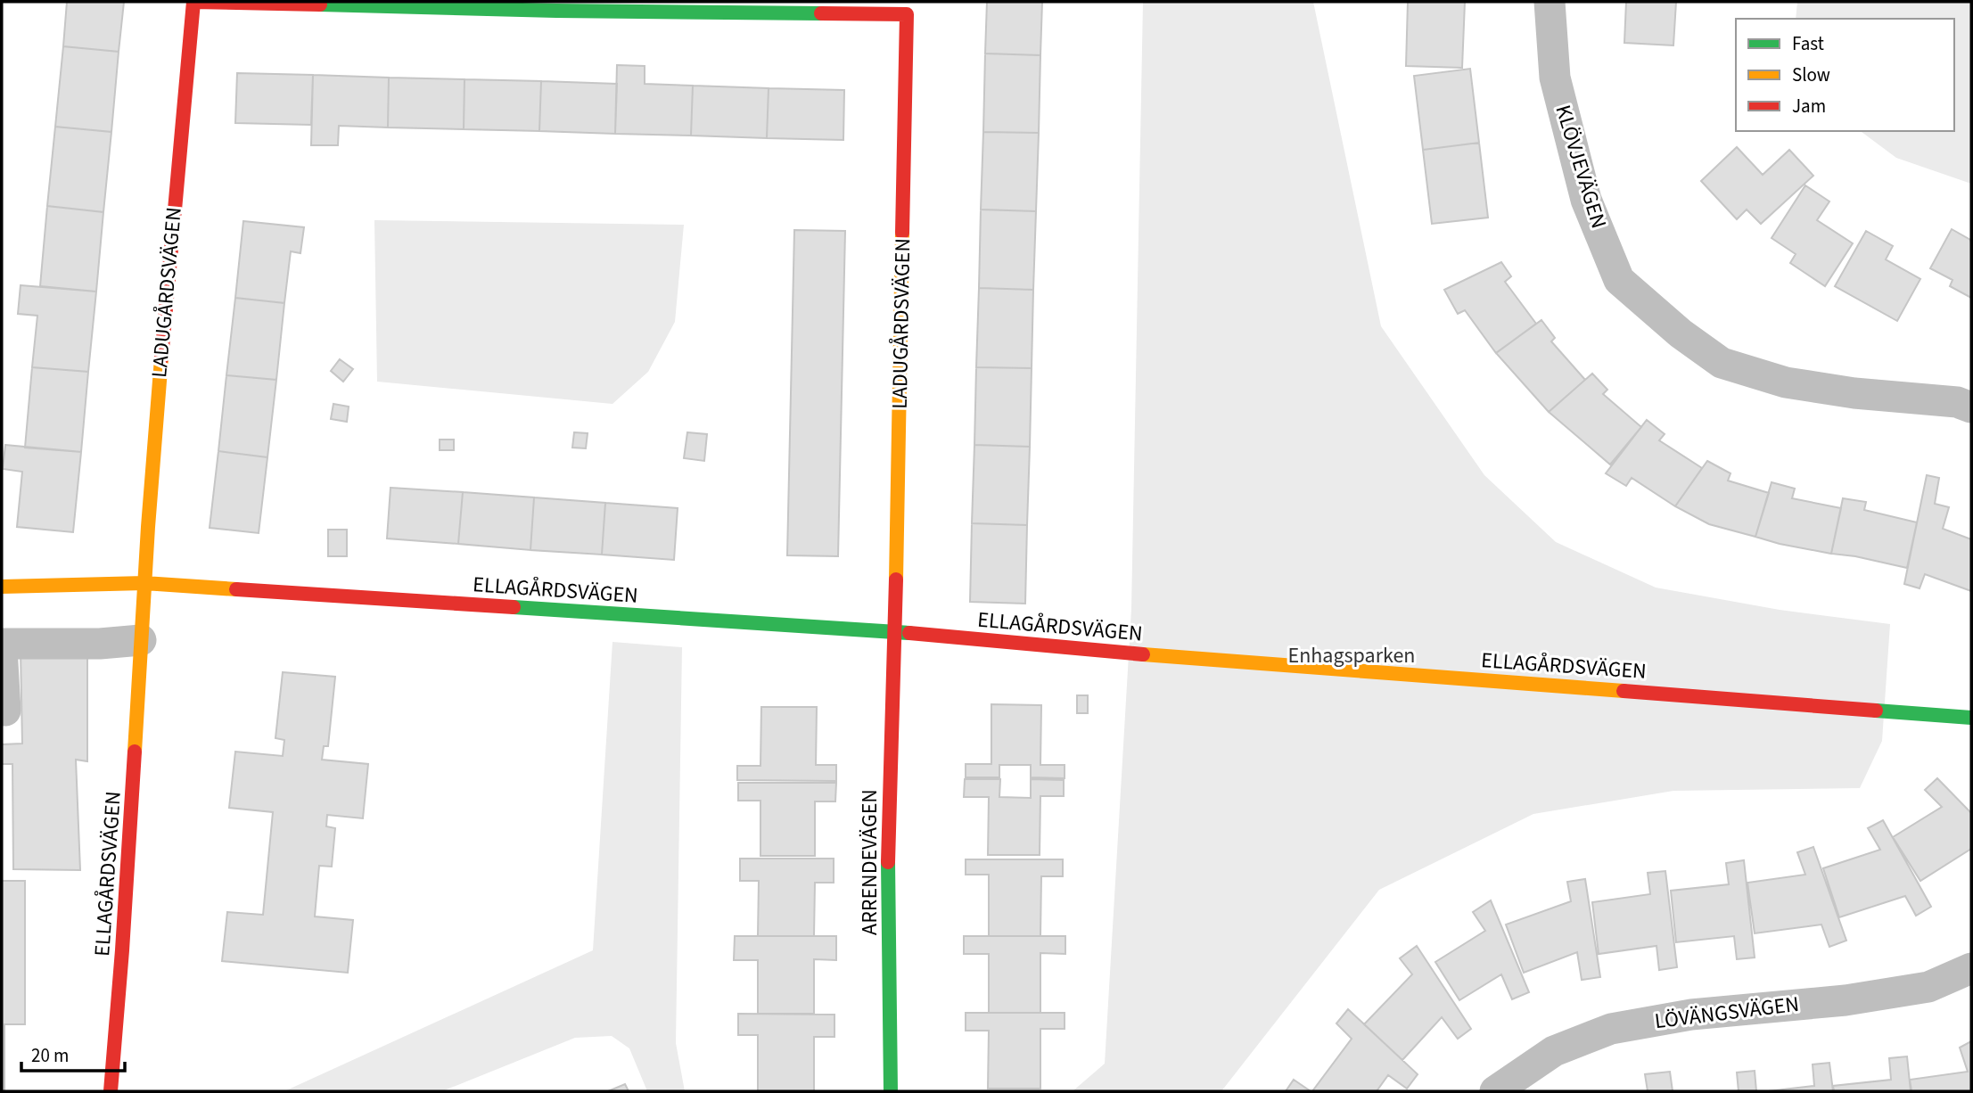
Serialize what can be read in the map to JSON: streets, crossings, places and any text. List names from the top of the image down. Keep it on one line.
{"streets":{"street":["KLÖVJEVÄGEN","LADUGÅRDSVÄGEN","ELLAGÅRDSVÄGEN","ARRENDEVÄGEN","LÖVÄNGSVÄGEN"]},"crossings":[["LADUGÅRDSVÄGEN","ELLAGÅRDSVÄGEN"],["LADUGÅRDSVÄGEN","ARRENDEVÄGEN"],["ELLAGÅRDSVÄGEN","ARRENDEVÄGEN"]],"parks":["Enhagsparken"],"legend":["Fast","Slow","Jam"],"scale_bar":"20 m"}
